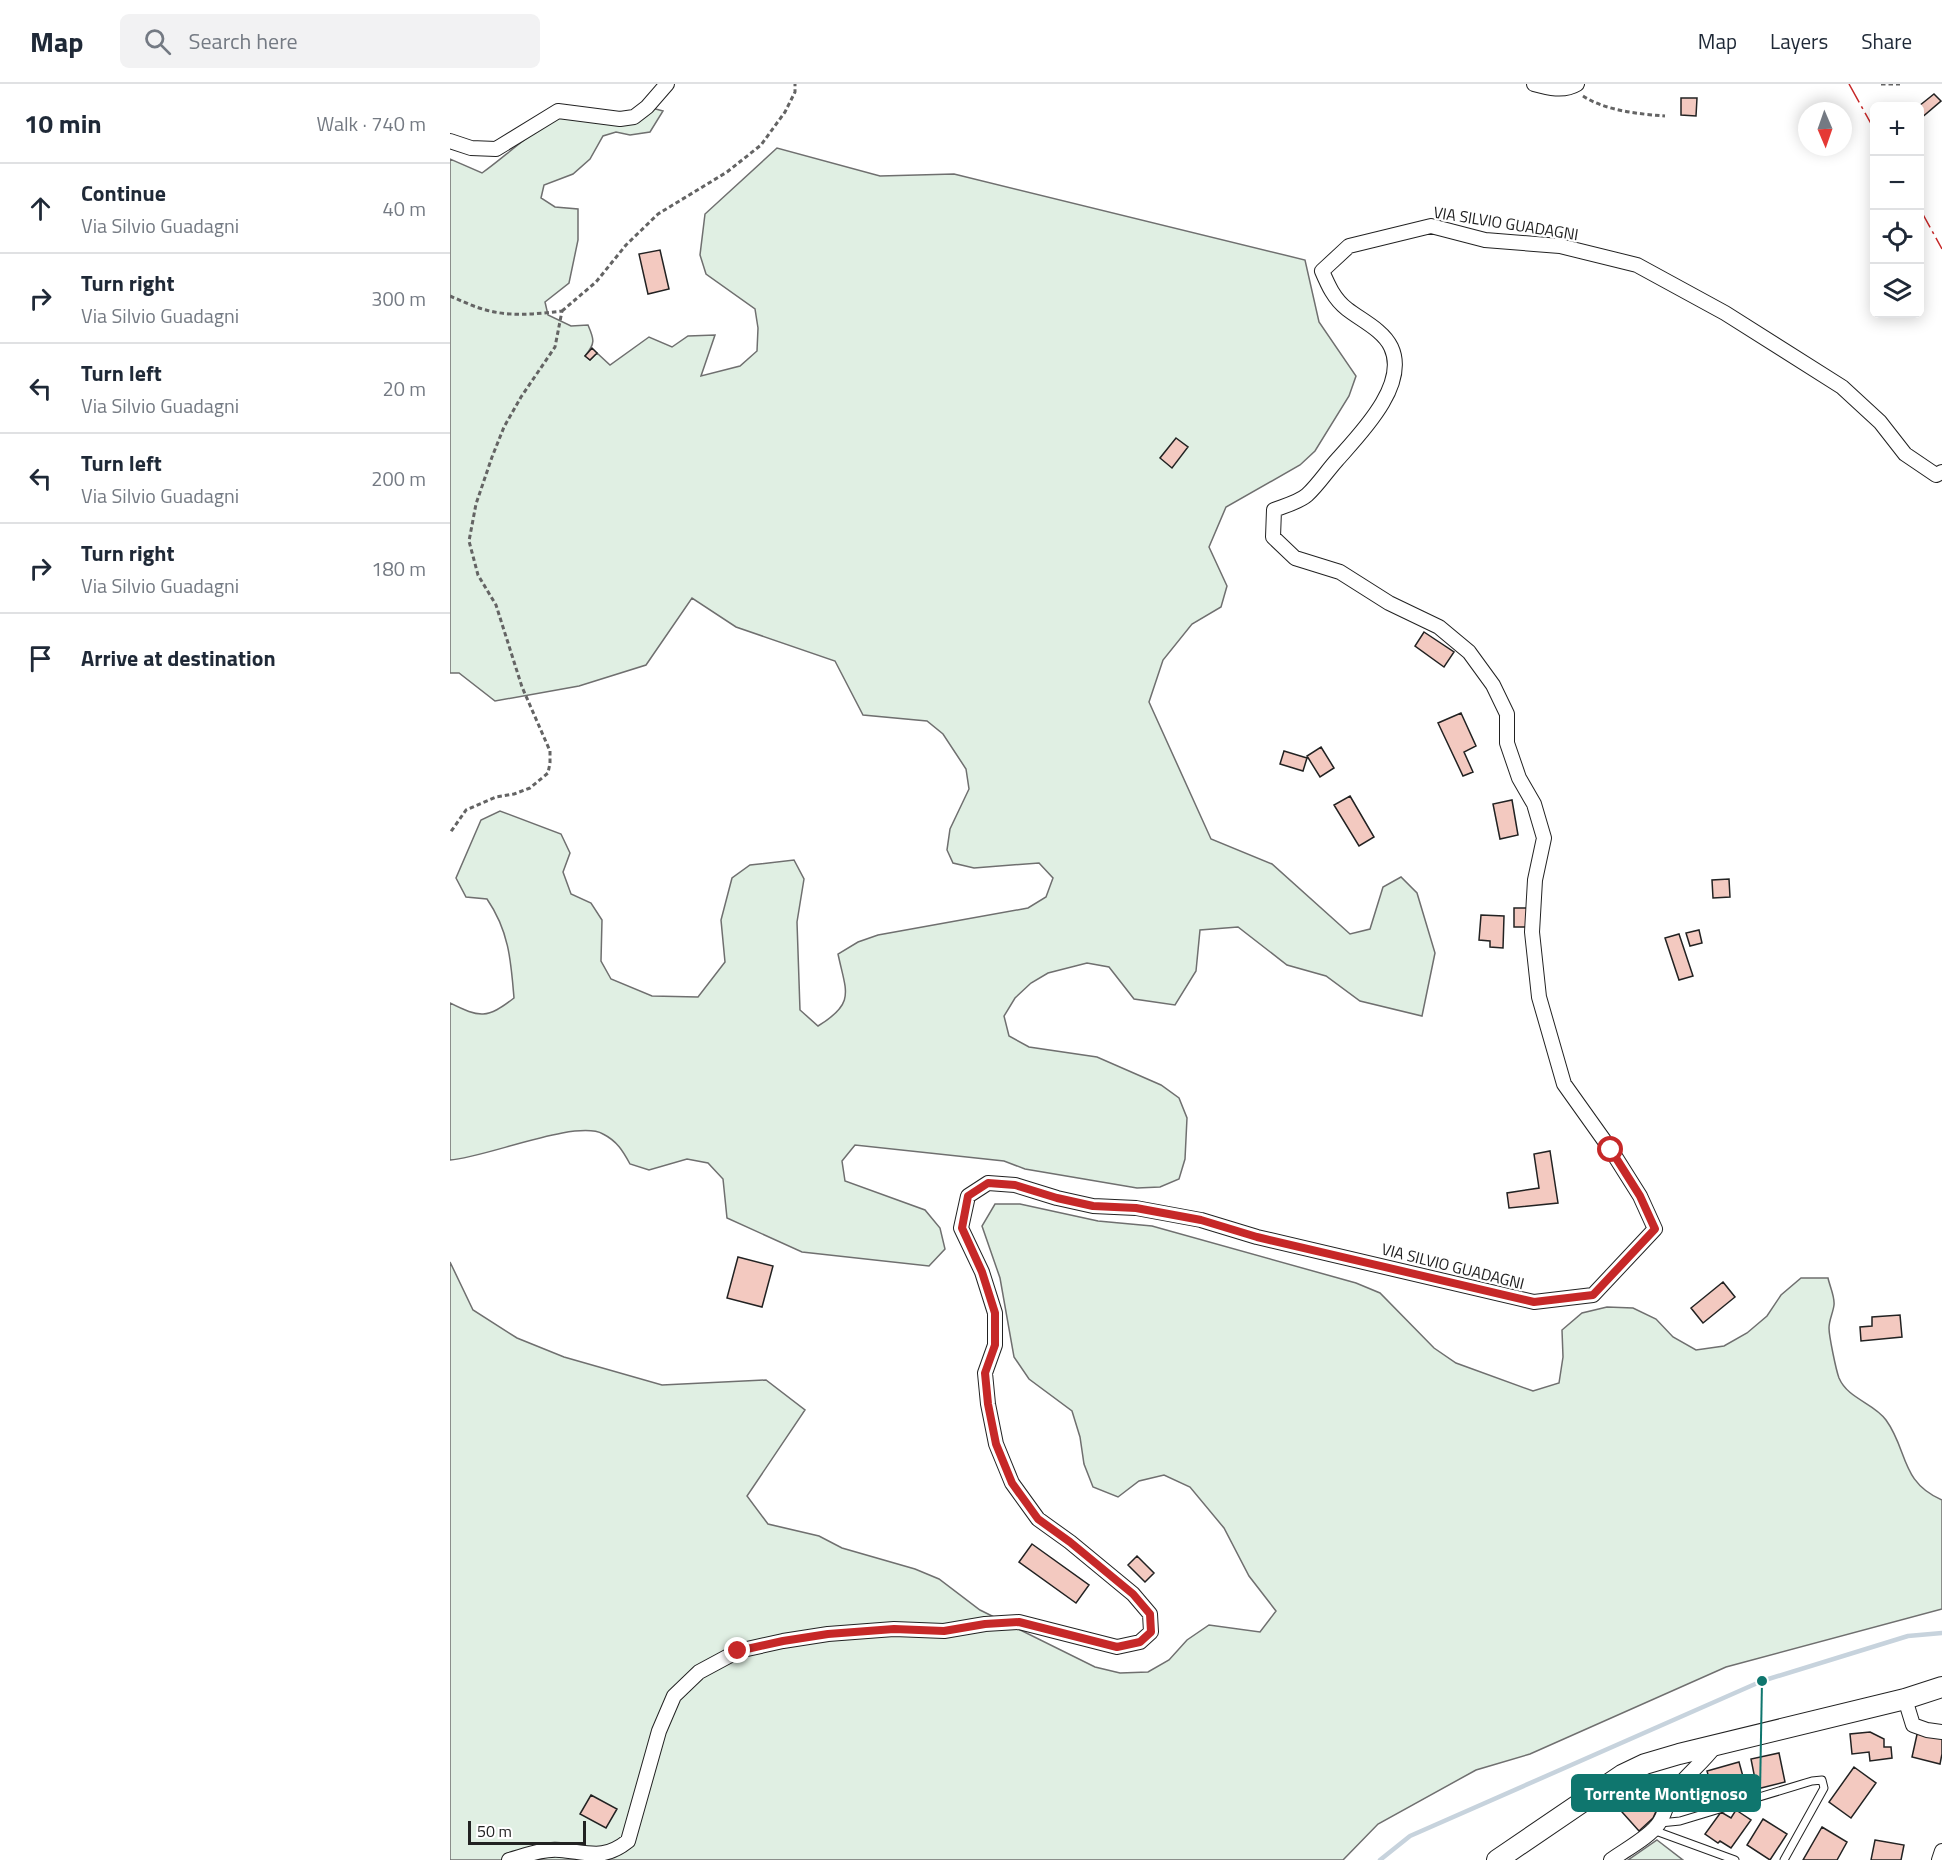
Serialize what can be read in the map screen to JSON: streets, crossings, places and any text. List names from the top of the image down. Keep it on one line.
{"streets":{"street":["VIA SILVIO GUADAGNI"]},"places":["Torrente Montignoso"],"scale_bar":"50 m","north":"bottom","page":{"header":"Map","search":"Search here","nav":["Map","Layers","Share"],"heading":["10 min","Walk · 740 m"],"map_buttons":["+","−"],"list":[["Continue","Via Silvio Guadagni","40 m"],["Turn right","Via Silvio Guadagni","300 m"],["Turn left","Via Silvio Guadagni","20 m"],["Turn left","Via Silvio Guadagni","200 m"],["Turn right","Via Silvio Guadagni","180 m"],"Arrive at destination"],"scale":"50 m"}}
